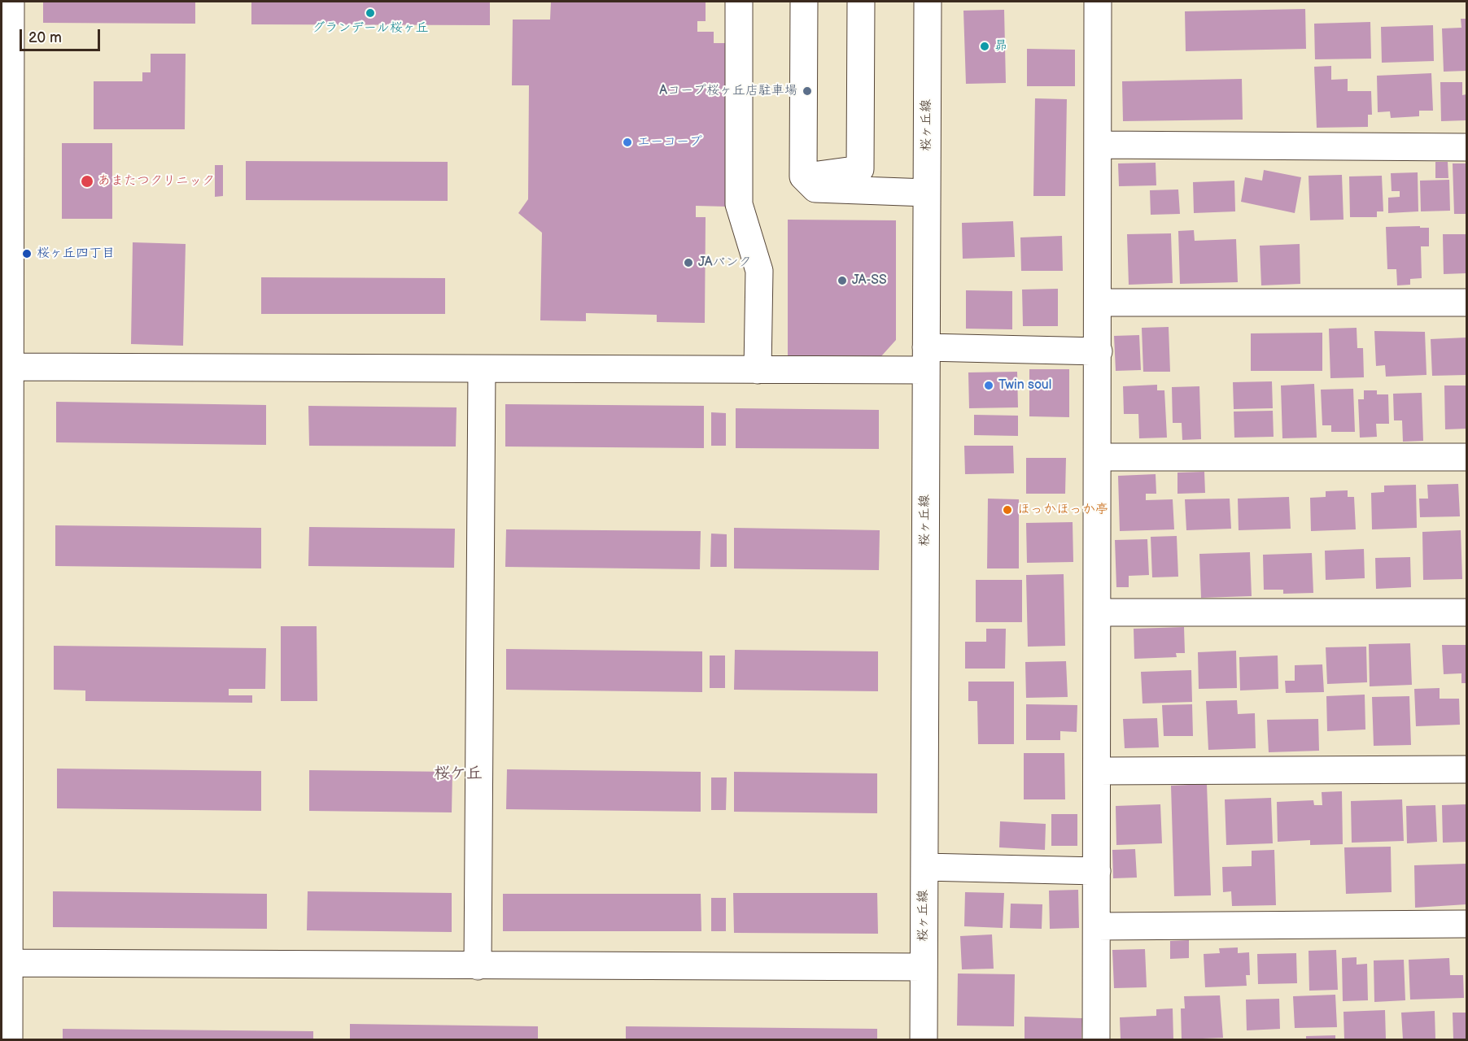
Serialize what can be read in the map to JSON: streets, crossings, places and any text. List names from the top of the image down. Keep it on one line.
{"streets":{"street":["桜ヶ丘線"]},"districts":["桜ケ丘"],"places":["グランデール桜ヶ丘","昴","Aコープ桜ヶ丘店駐車場","エーコープ","あまたつクリニック","桜ヶ丘四丁目","JAバンク","JA-SS","Twin soul","ほっかほっか亭"],"scale_bar":"20 m"}
